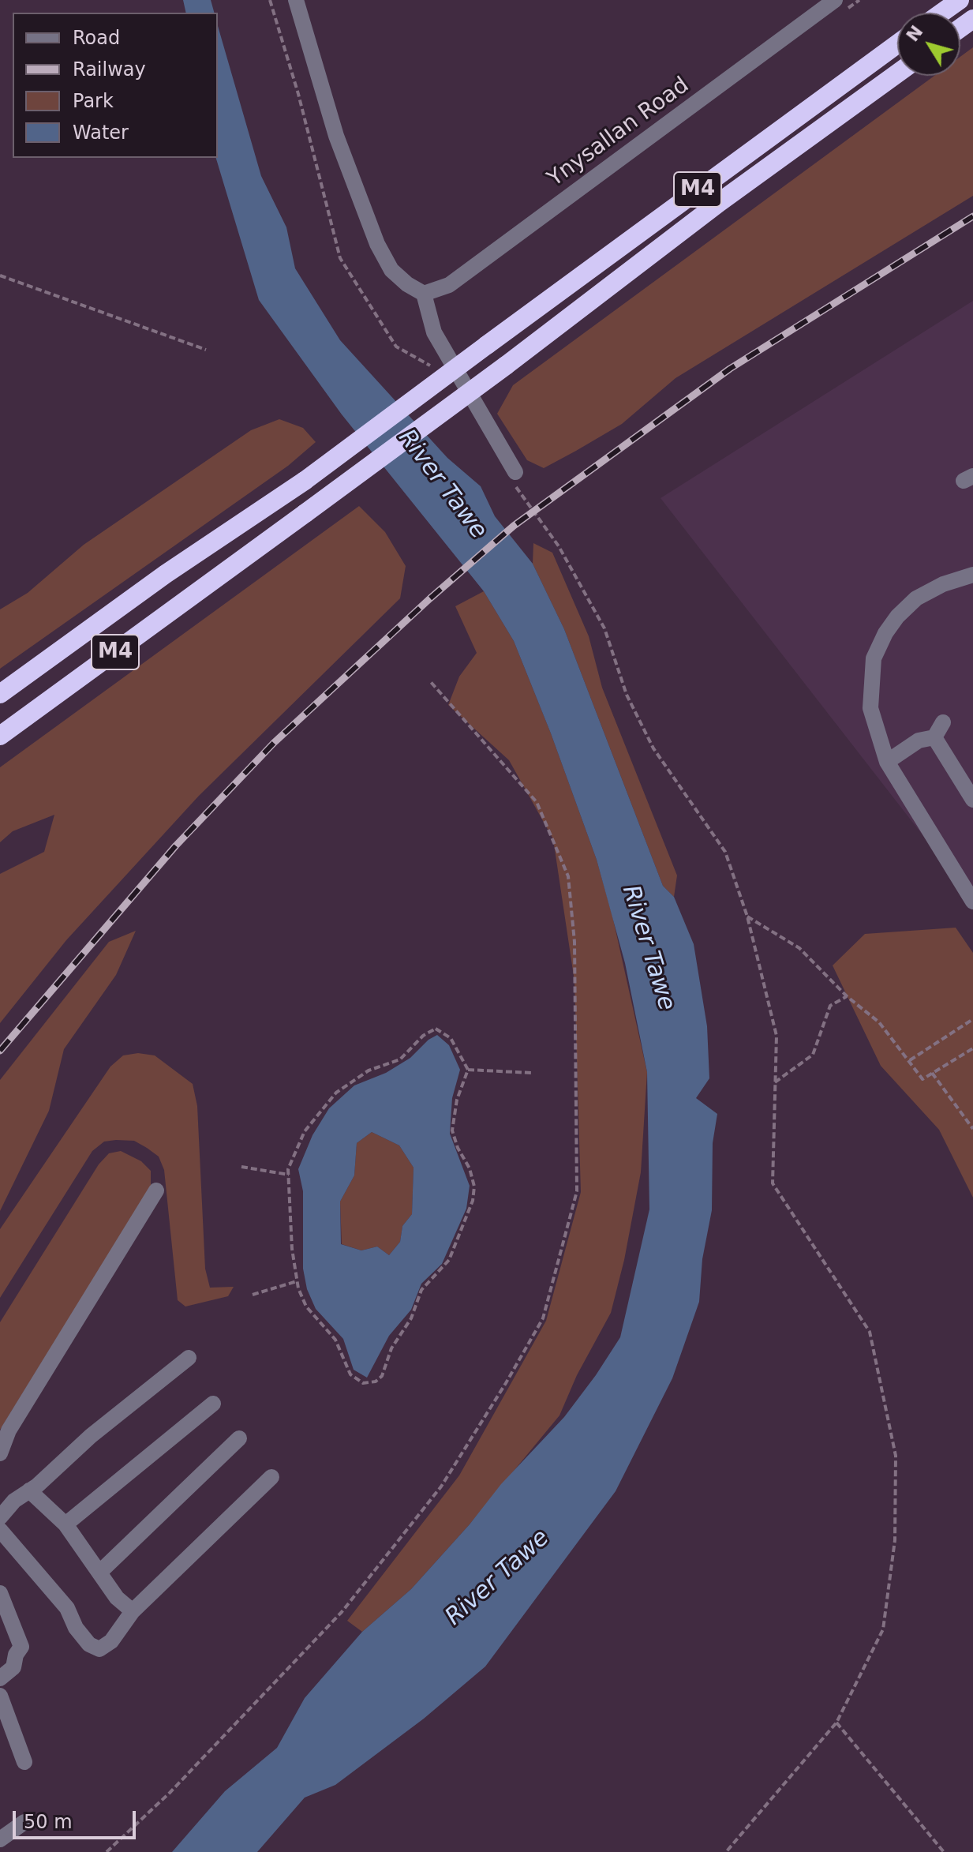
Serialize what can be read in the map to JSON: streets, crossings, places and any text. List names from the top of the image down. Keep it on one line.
{"streets":{"highway":["M4"],"street":["Ynysallan Road"]},"water":["River Tawe"],"legend":["Road","Railway","Park","Water"],"scale_bar":"50 m","north":"top left"}
